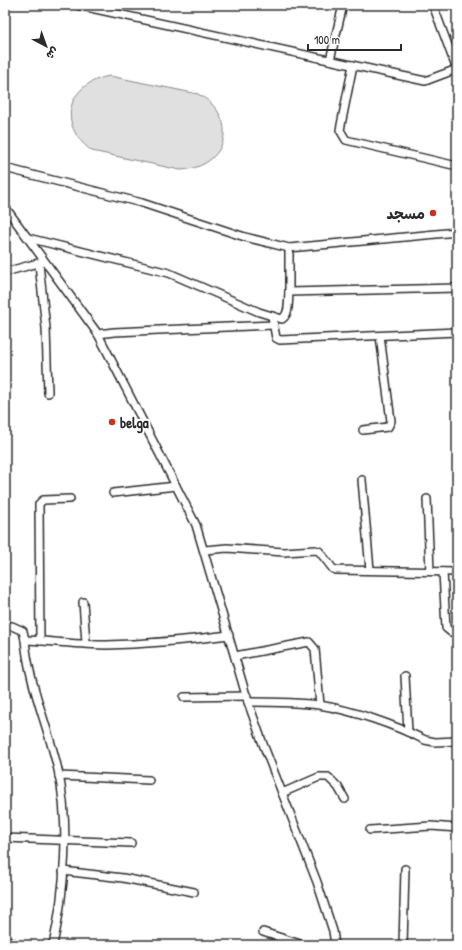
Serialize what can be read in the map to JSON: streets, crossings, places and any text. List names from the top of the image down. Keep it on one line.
{"places":["مسجد","belga"],"scale_bar":"100 m","north":"bottom right"}
